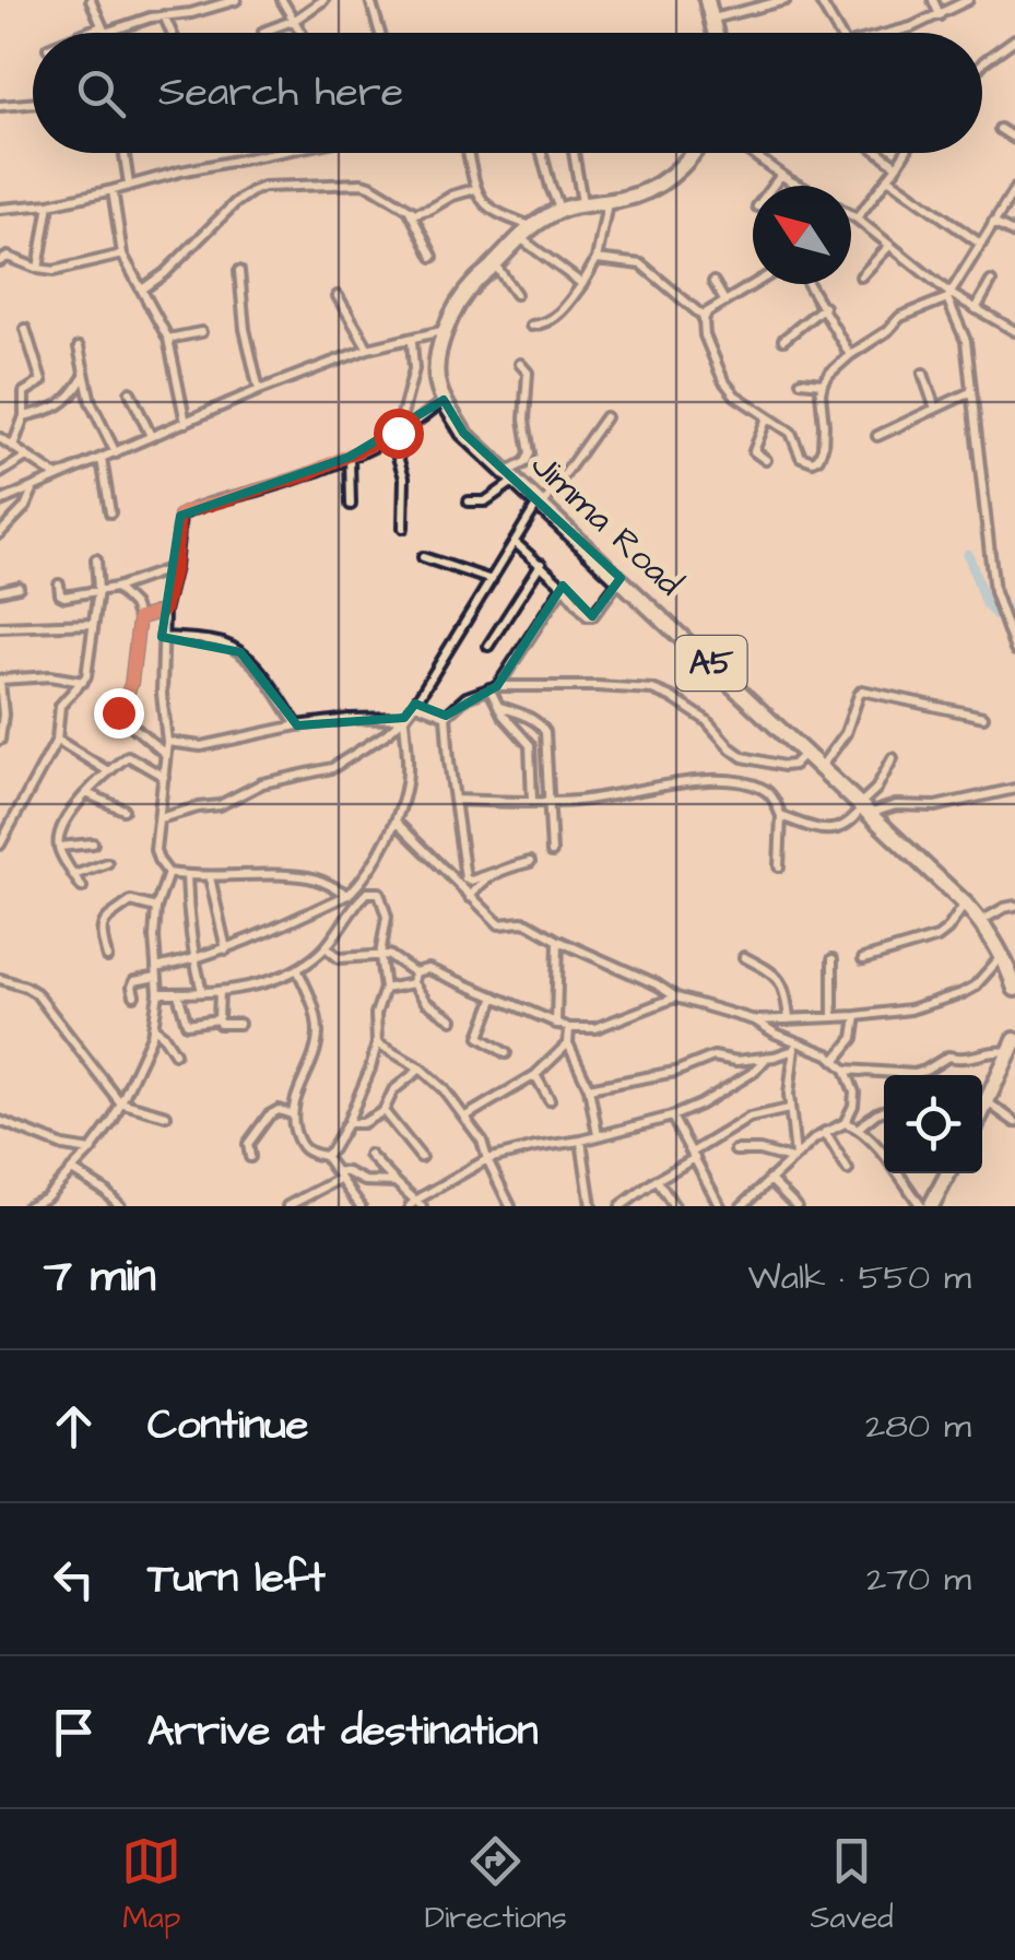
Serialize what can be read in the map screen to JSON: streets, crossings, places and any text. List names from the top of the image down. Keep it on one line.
{"streets":{"highway":["Jimma Road","A5"]},"north":"top left","page":{"search":"Search here","heading":["7 min","Walk · 550 m"],"list":[["Continue","280 m"],["Turn left","270 m"],"Arrive at destination"],"nav":["Map","Directions","Saved"]}}
